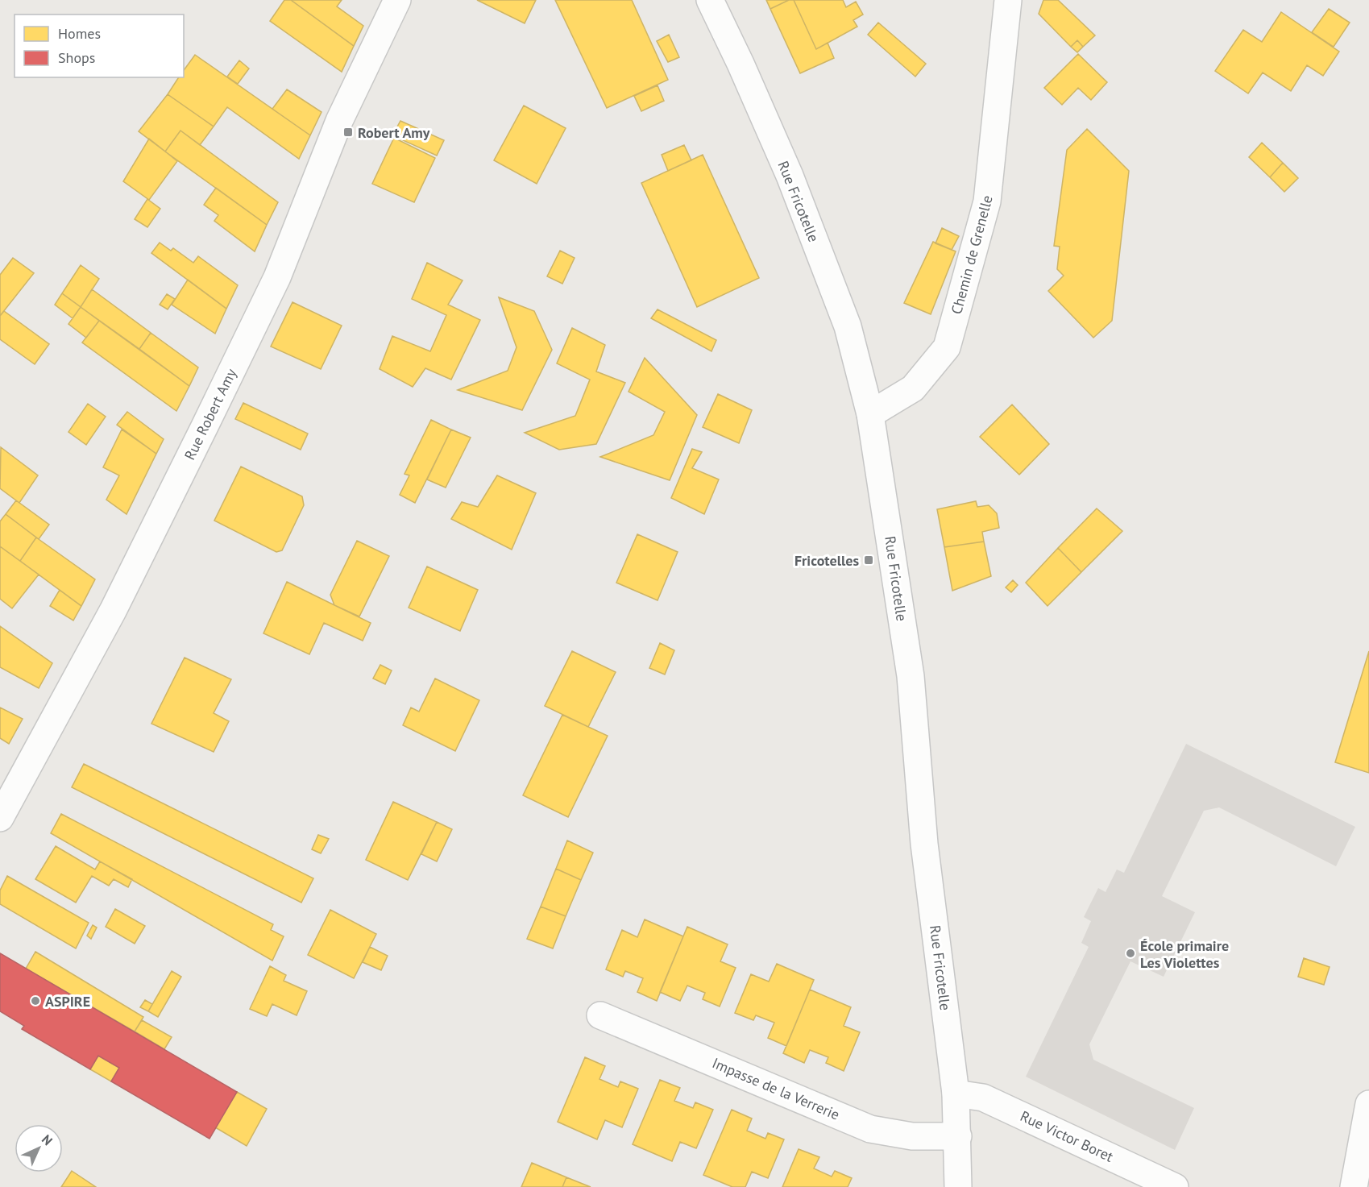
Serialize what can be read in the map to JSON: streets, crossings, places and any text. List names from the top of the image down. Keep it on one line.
{"streets":{"street":["Rue Fricotelle","Chemin de Grenelle","Rue Robert Amy","Impasse de la Verrerie","Rue Victor Boret"]},"crossings":[["Rue Fricotelle","Chemin de Grenelle"],["Rue Fricotelle","Impasse de la Verrerie"],["Rue Fricotelle","Rue Victor Boret"]],"places":{"transit":["Robert Amy","Fricotelles"],"other":["École primaire Les Violettes","ASPIRE"]},"legend":["Homes","Shops"],"north":"top right"}
